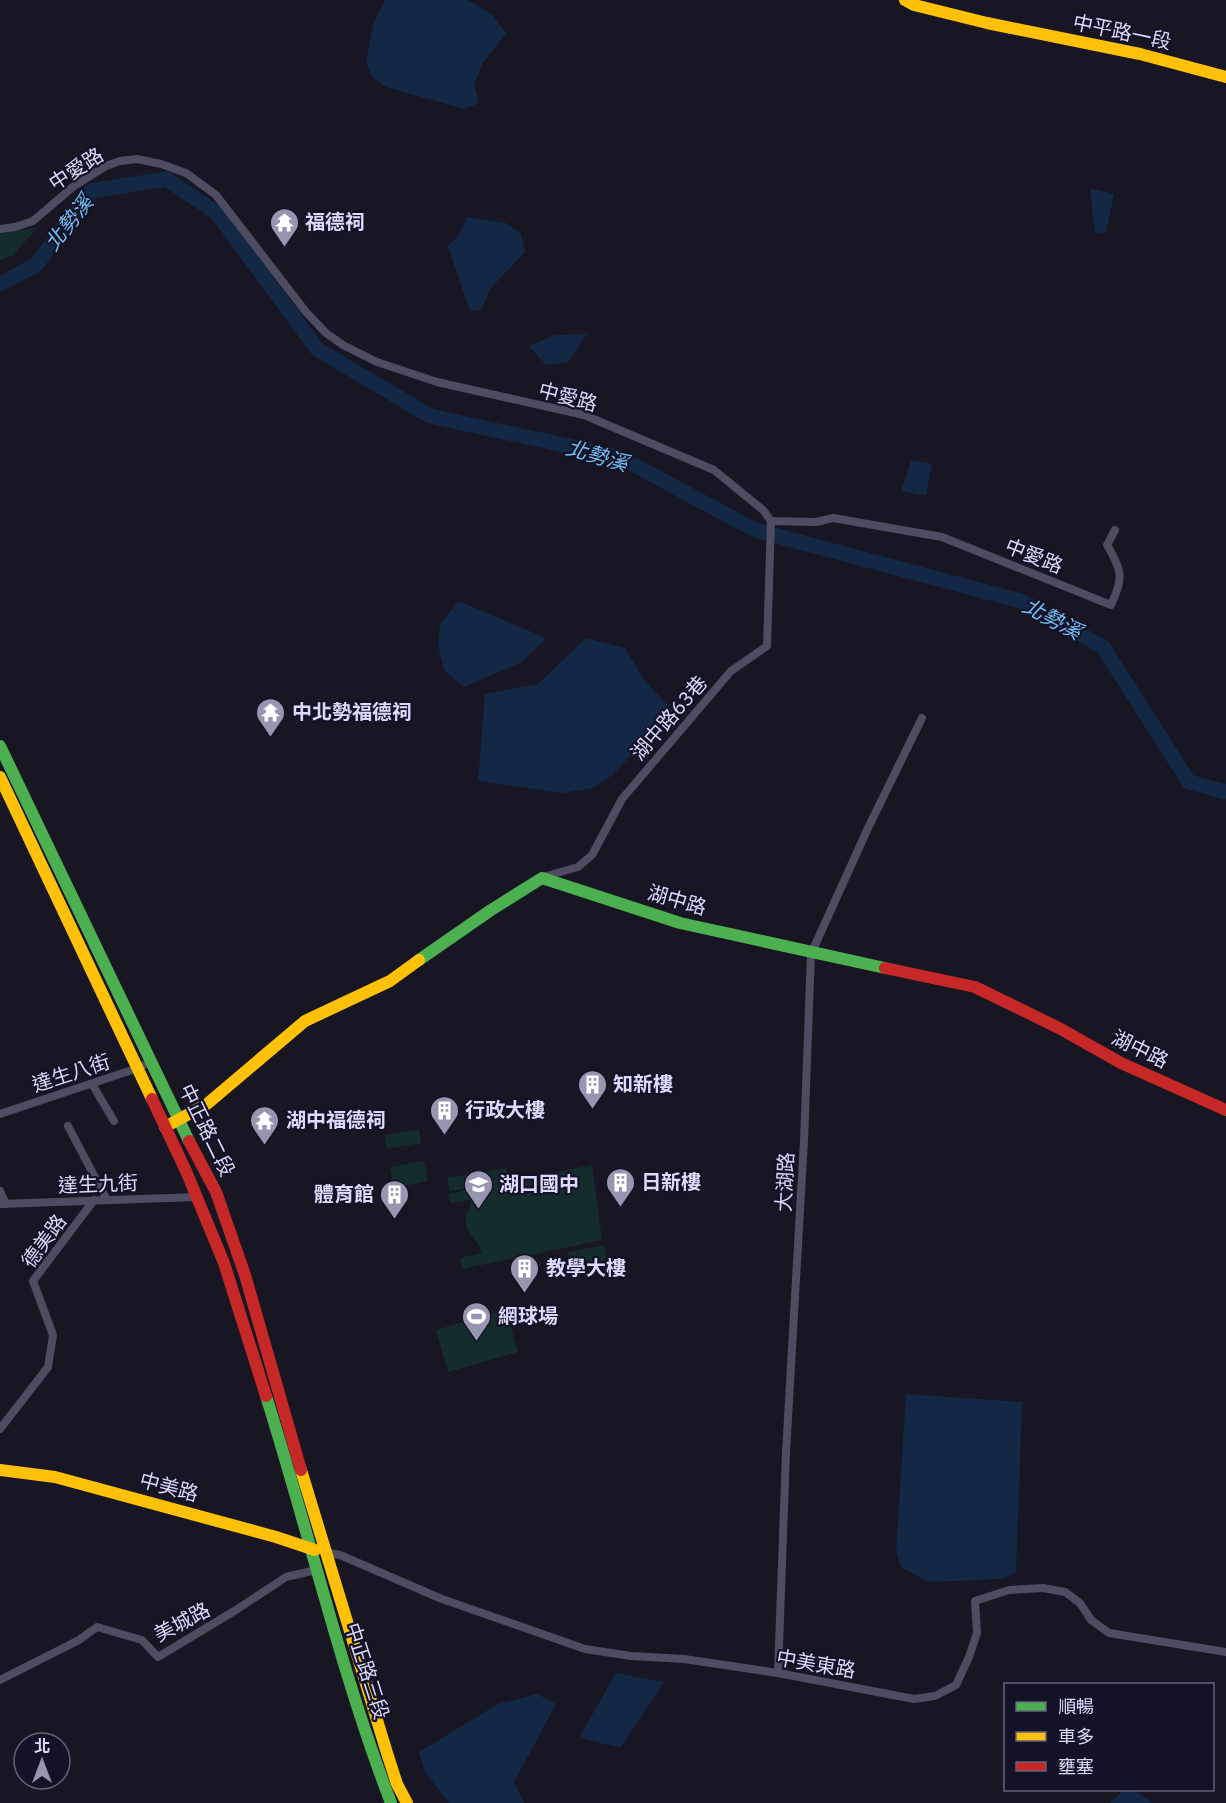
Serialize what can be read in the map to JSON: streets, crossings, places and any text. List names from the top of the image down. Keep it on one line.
{"streets":{"main road":["中平路一段","湖中路","中正路二段","中美路","中正路三段"],"street":["中愛路","湖中路63巷","達生八街","大湖路","達生九街","德美路","美城路","中美東路"]},"crossings":[["中愛路","湖中路63巷"],["湖中路63巷","湖中路"],["湖中路","大湖路"],["達生八街","中正路二段"],["中正路二段","達生九街"],["中正路二段","中美路"],["中正路二段","中美東路"],["中正路二段","中正路三段"],["大湖路","中美東路"],["達生九街","德美路"],["中美路","中美東路"],["中美路","中正路三段"],["美城路","中正路三段"],["中美東路","中正路三段"]],"water":["北勢溪"],"places":{"temple":["福德祠","中北勢福德祠","湖中福德祠"],"building":["知新樓","行政大樓","日新樓","體育館","教學大樓"],"school or university":["湖口國中"],"sports":["網球場"]},"legend":["順暢","車多","壅塞"],"north":"top"}
